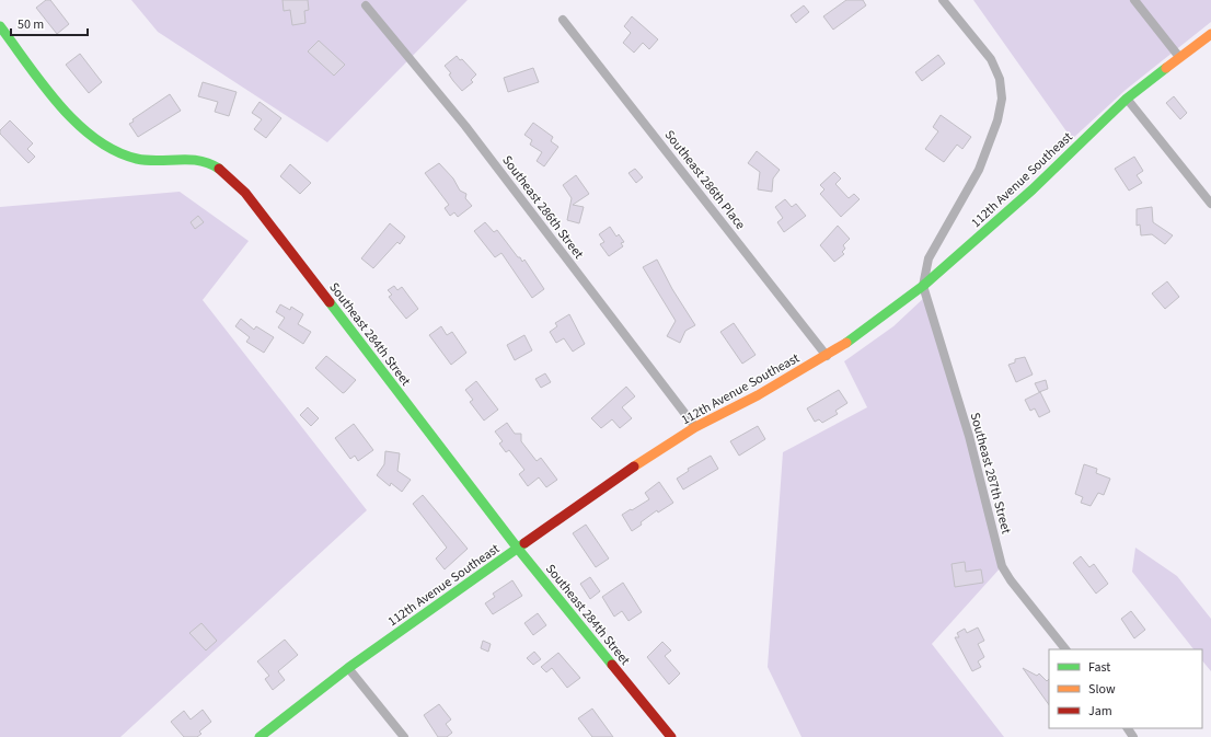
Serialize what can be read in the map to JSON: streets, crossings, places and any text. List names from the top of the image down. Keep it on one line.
{"streets":{"street":["Southeast 286th Place","112th Avenue Southeast","Southeast 286th Street","Southeast 284th Street","Southeast 287th Street"]},"crossings":[["Southeast 286th Place","112th Avenue Southeast"],["112th Avenue Southeast","Southeast 286th Street"],["112th Avenue Southeast","Southeast 284th Street"],["112th Avenue Southeast","Southeast 287th Street"]],"legend":["Fast","Slow","Jam"],"scale_bar":"50 m"}
